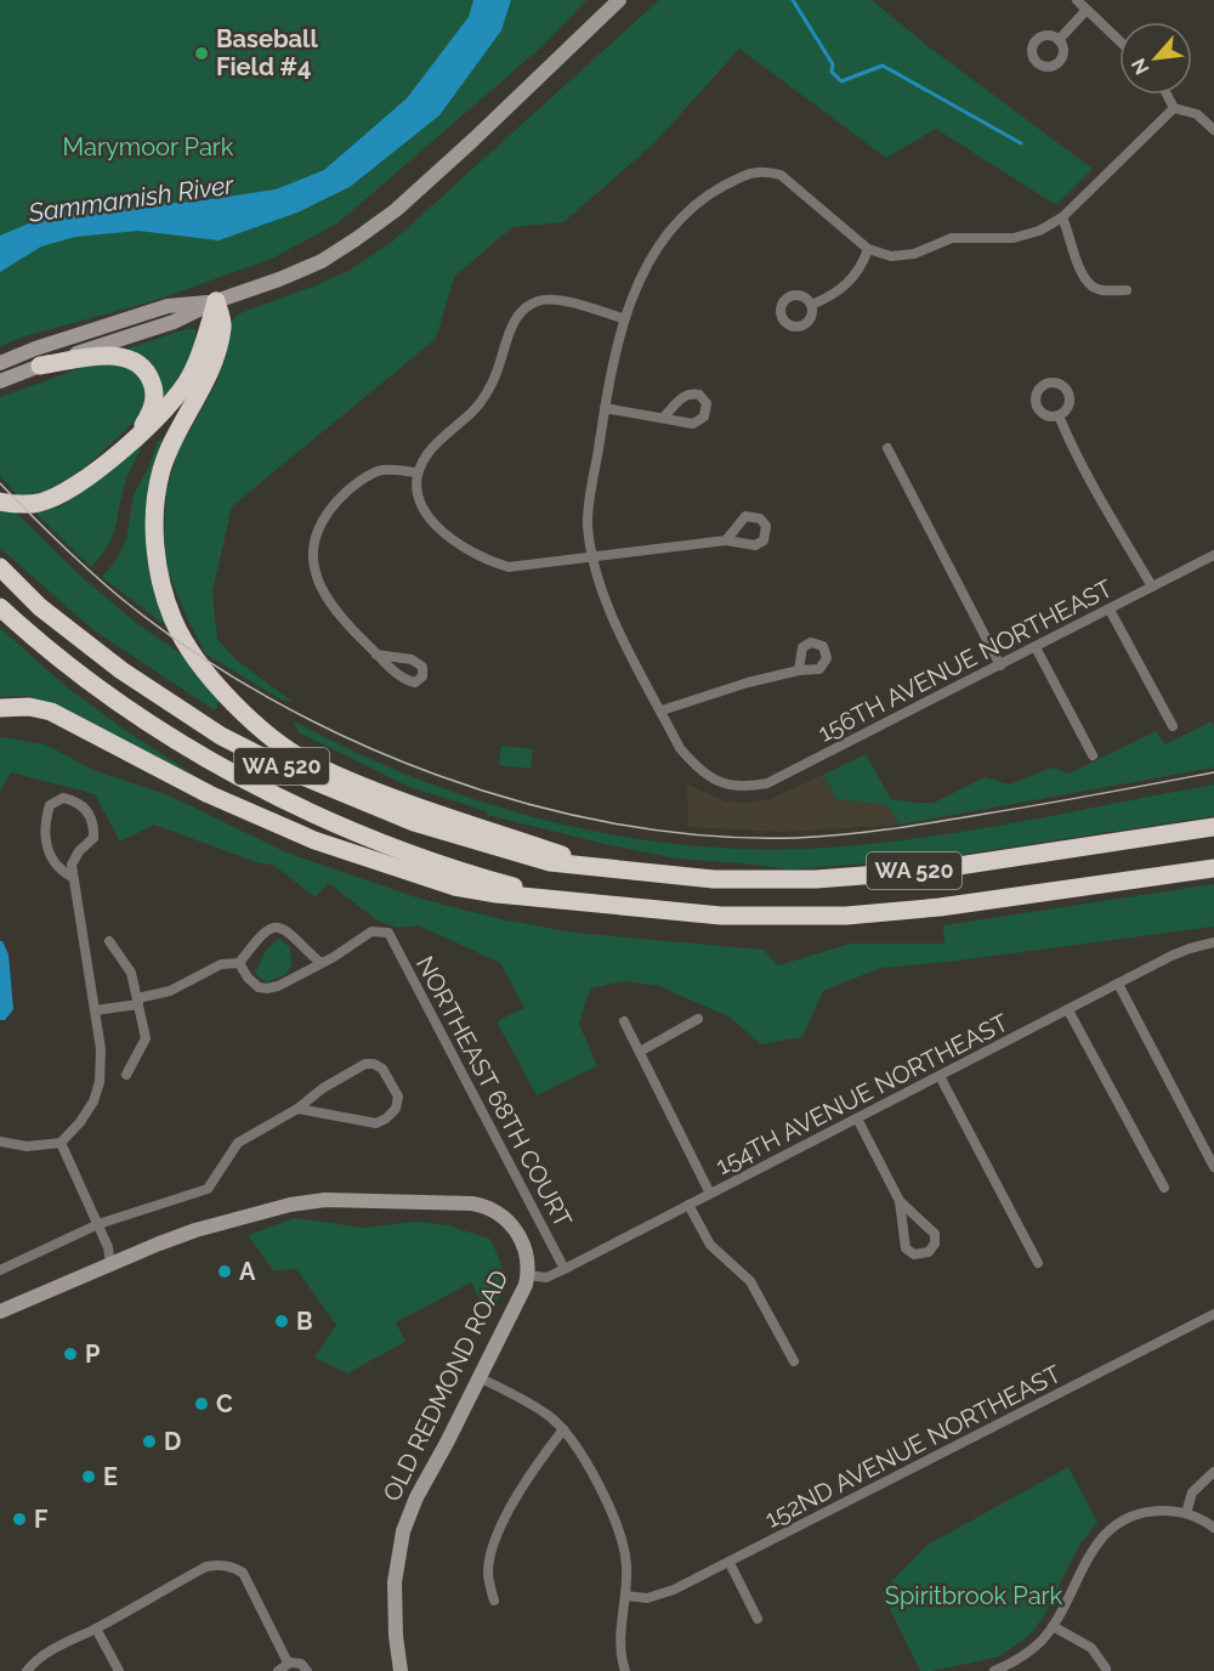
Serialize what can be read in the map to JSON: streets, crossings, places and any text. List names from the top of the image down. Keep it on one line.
{"streets":{"highway":["WA 520"],"main road":["OLD REDMOND ROAD"],"street":["156TH AVENUE NORTHEAST","NORTHEAST 68TH COURT","154TH AVENUE NORTHEAST","152ND AVENUE NORTHEAST"]},"crossings":[["NORTHEAST 68TH COURT","154TH AVENUE NORTHEAST"],["154TH AVENUE NORTHEAST","OLD REDMOND ROAD"]],"water":["Sammamish River"],"parks":["Marymoor Park","Spiritbrook Park"],"places":["Baseball Field #4","A","B","P","C","D","E","F"],"north":"bottom left"}
